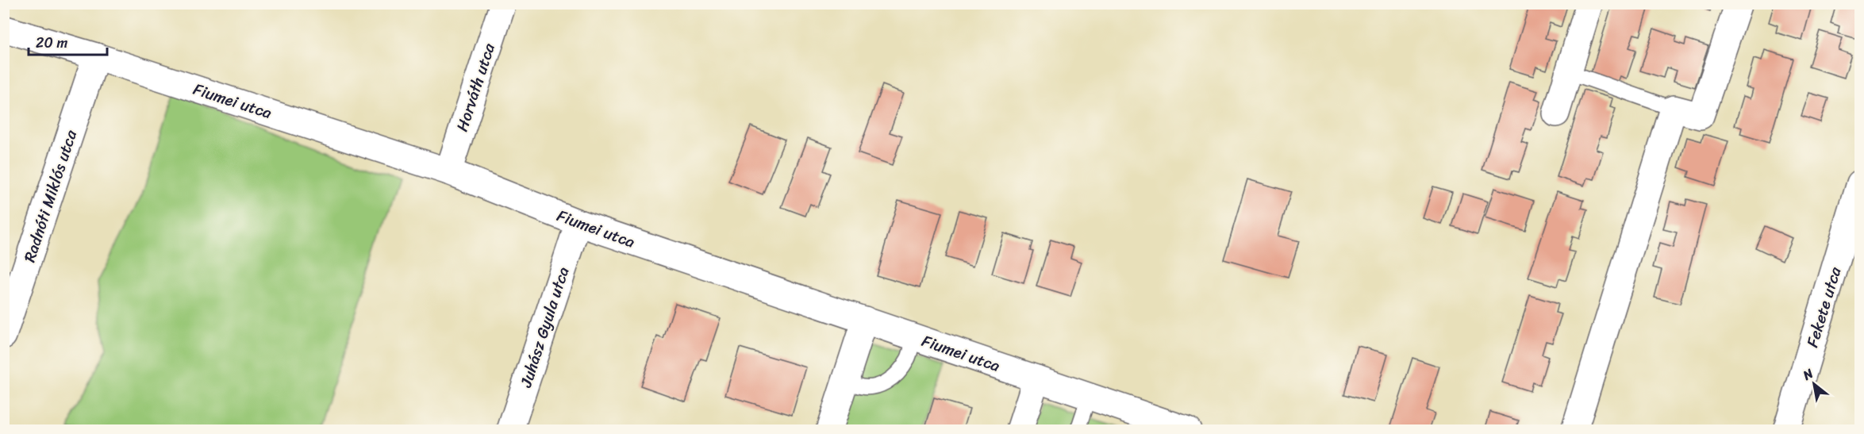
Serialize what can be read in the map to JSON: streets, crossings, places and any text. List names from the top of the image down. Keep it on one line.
{"streets":{"street":["Horváth utca","Fiumei utca","Radnóti Miklós utca","Fekete utca","Juhász Gyula utca"]},"crossings":[["Horváth utca","Fiumei utca"],["Fiumei utca","Radnóti Miklós utca"],["Fiumei utca","Juhász Gyula utca"]],"scale_bar":"20 m","north":"top left"}
